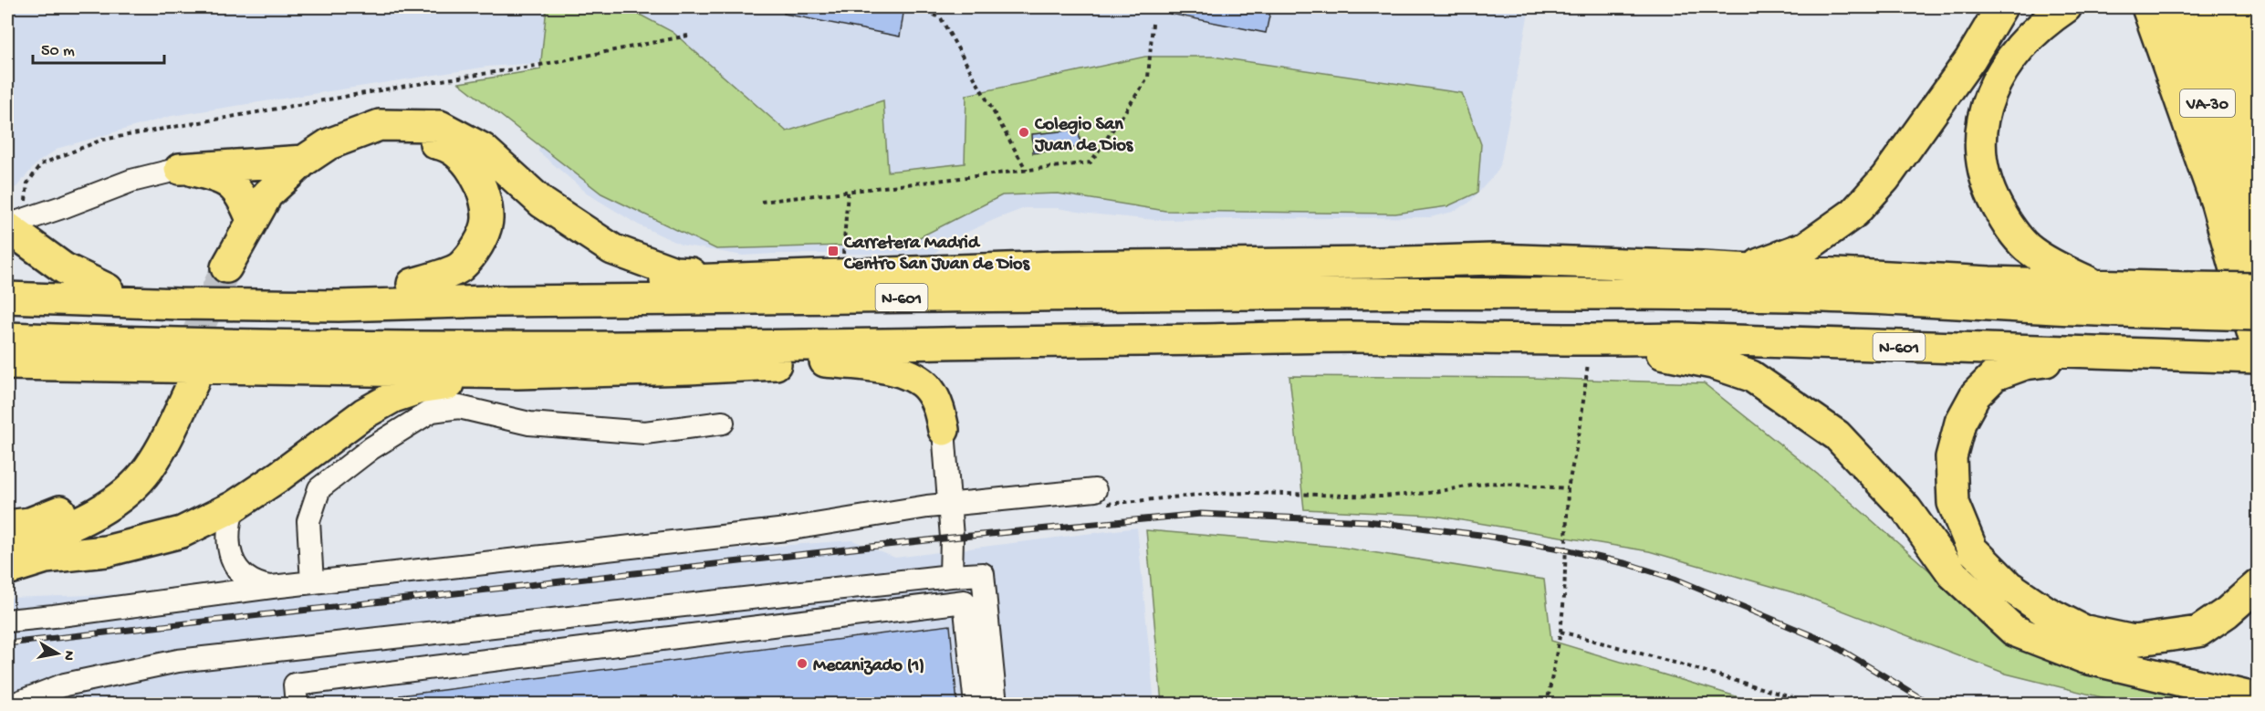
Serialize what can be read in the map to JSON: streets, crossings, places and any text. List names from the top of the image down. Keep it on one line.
{"streets":{"highway":["VA-30","N-601"]},"places":{"other":["Colegio San Juan de Dios","Mecanizado (1)"],"transit":["Carretera Madrid Centro San Juan de Dios"]},"scale_bar":"50 m","north":"right"}
